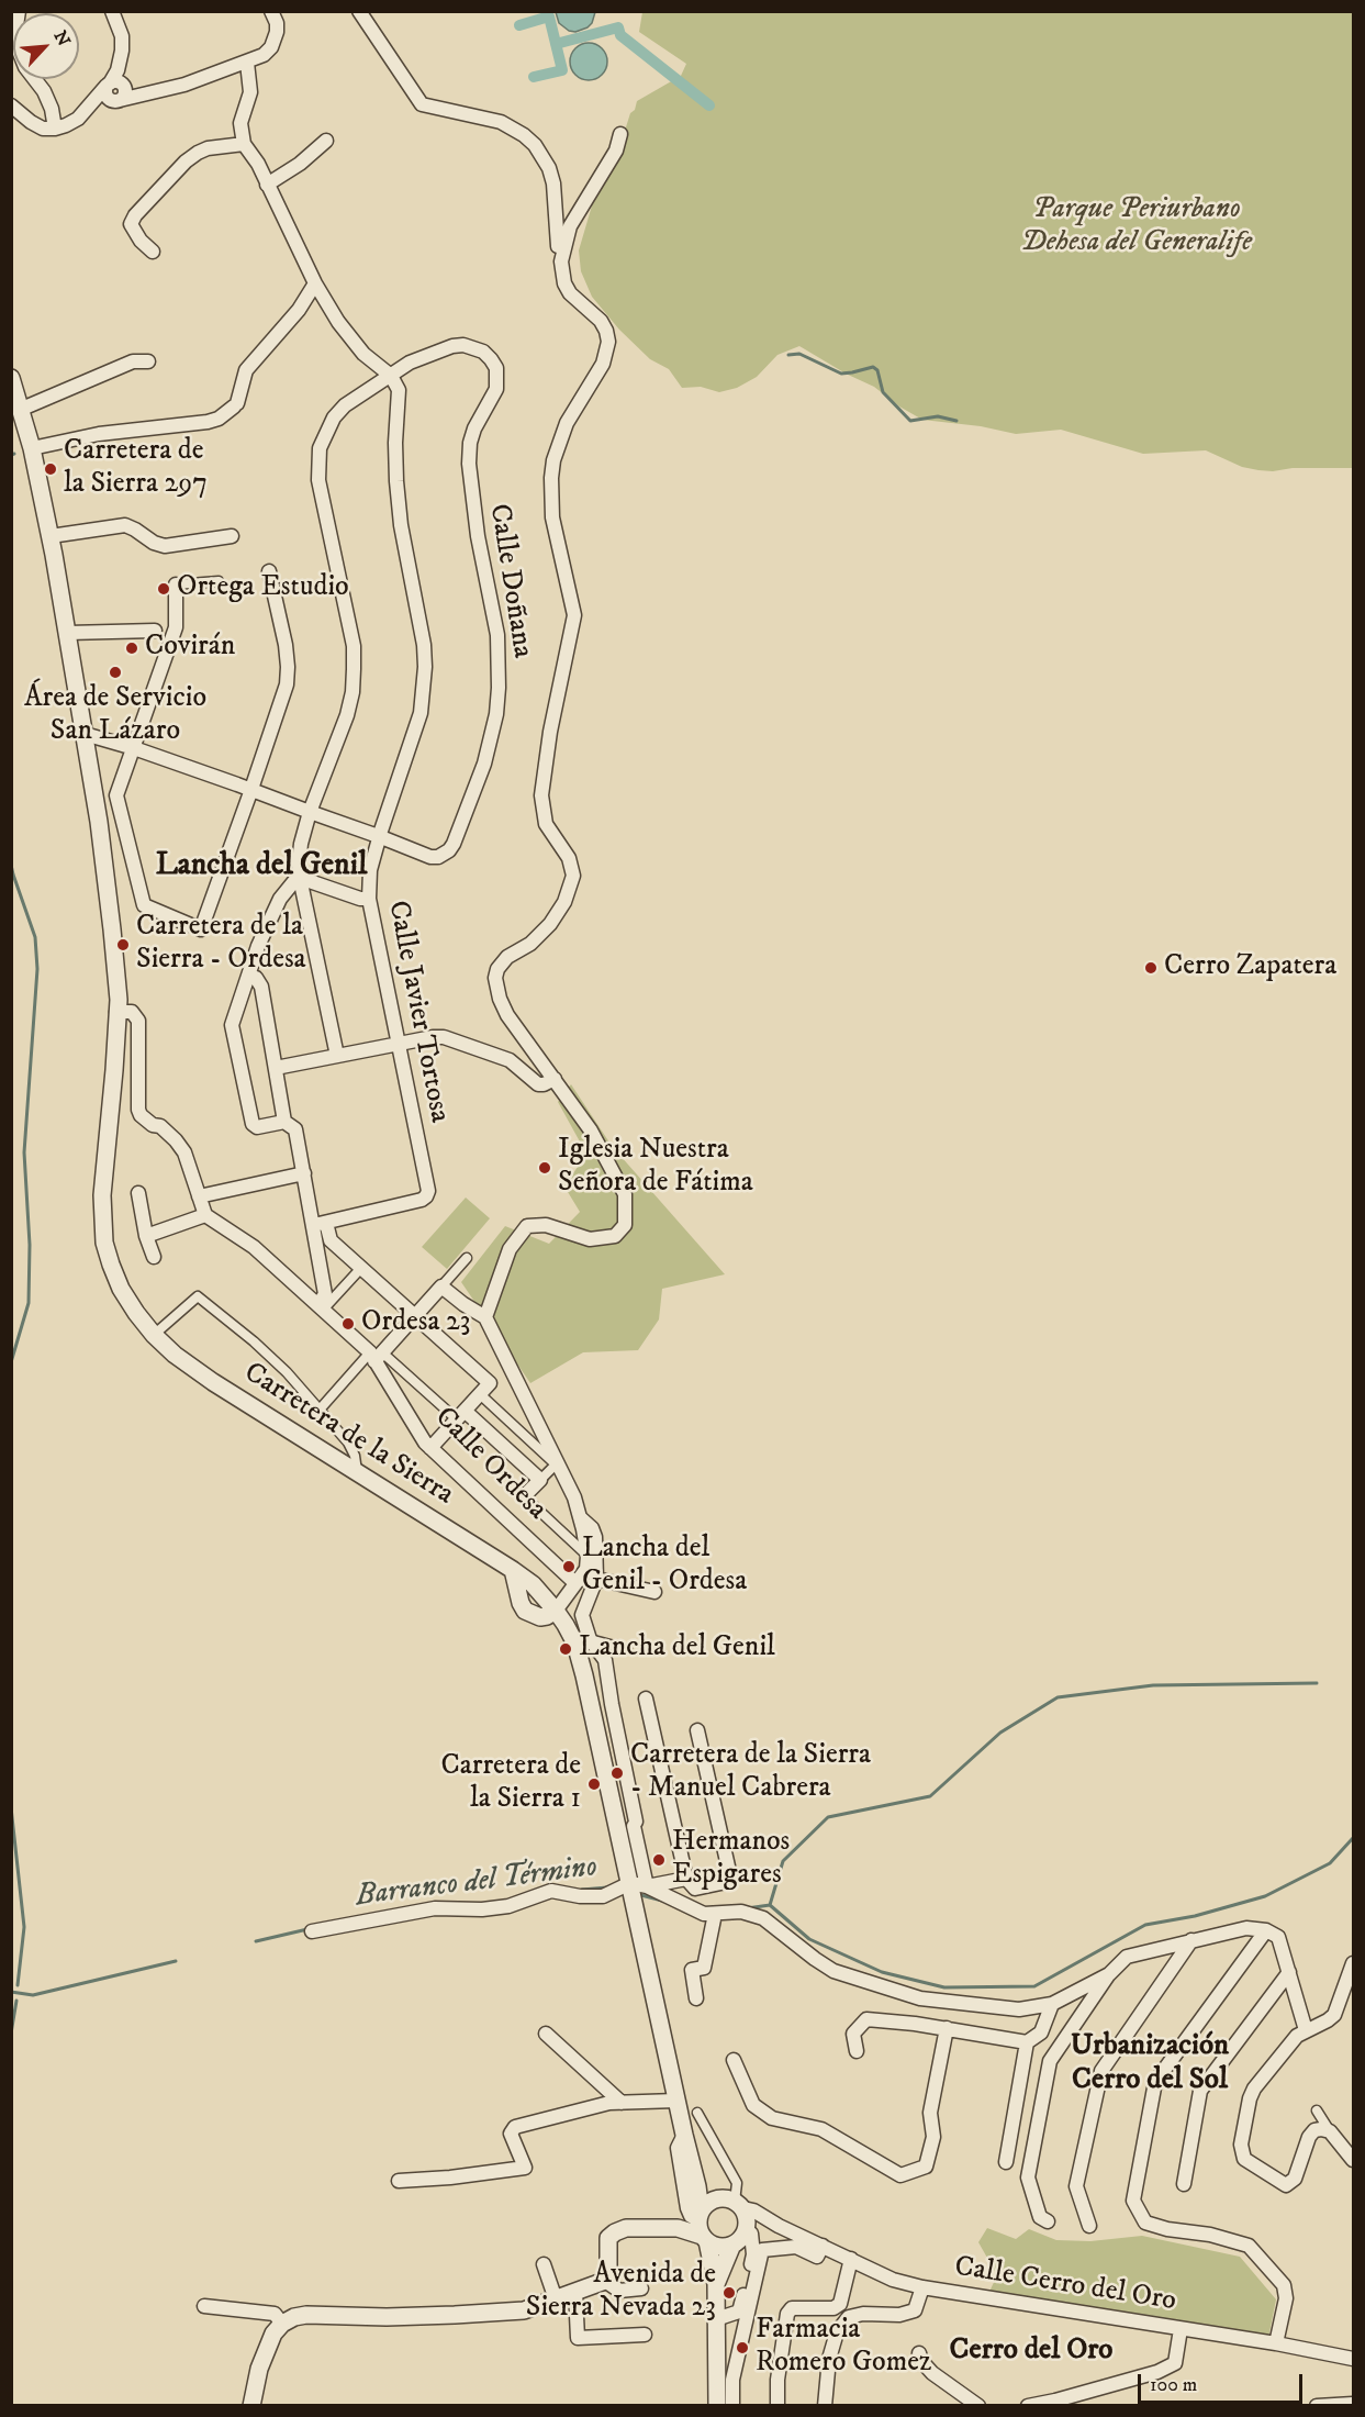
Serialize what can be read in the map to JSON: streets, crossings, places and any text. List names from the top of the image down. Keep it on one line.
{"streets":{"street":["Calle Doñana","Calle Javier Tortosa","Carretera de la Sierra","Calle Ordesa","Calle Cerro del Oro"]},"crossings":[["Calle Doñana","Calle Javier Tortosa"],["Calle Doñana","Carretera de la Sierra"]],"districts":["Lancha del Genil","Urbanización Cerro del Sol","Cerro del Oro"],"water":["Barranco del Término"],"parks":["Parque Periurbano Dehesa del Generalife"],"places":["Carretera de la Sierra 297","Ortega Estudio","Covirán","Área de Servicio San Lázaro","Carretera de la Sierra - Ordesa","Cerro Zapatera","Iglesia Nuestra Señora de Fátima","Ordesa 23","Lancha del Genil - Ordesa","Lancha del Genil","Carretera de la Sierra - Manuel Cabrera","Carretera de la Sierra 1","Hermanos Espigares","Avenida de Sierra Nevada 23","Farmacia Romero Gomez"],"scale_bar":"100 m","north":"top right"}
